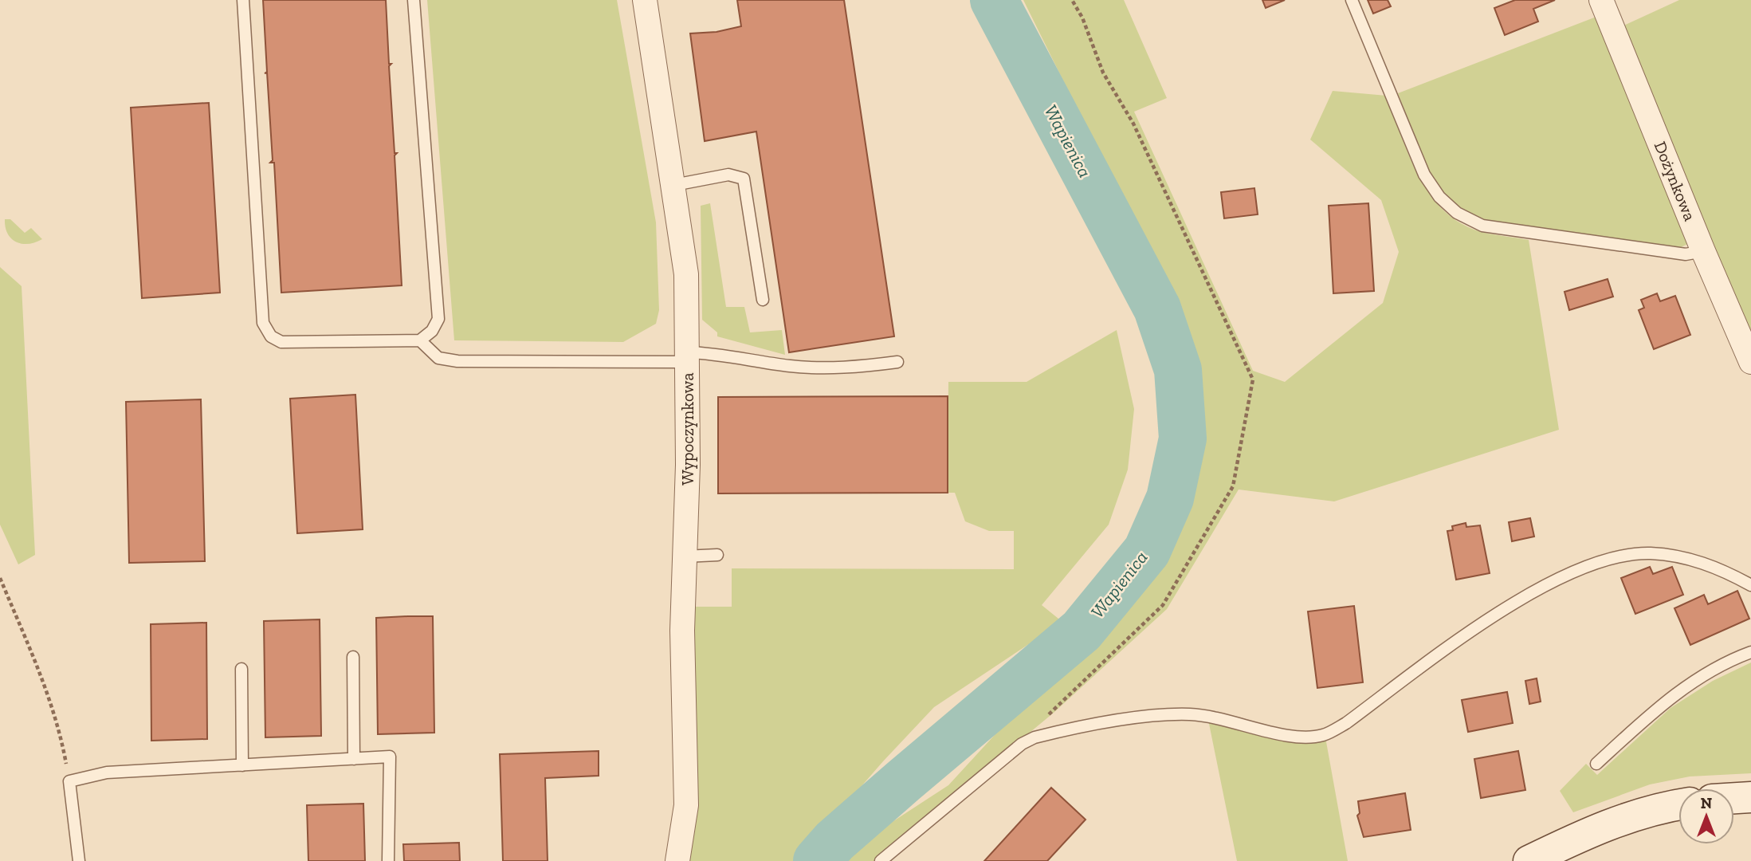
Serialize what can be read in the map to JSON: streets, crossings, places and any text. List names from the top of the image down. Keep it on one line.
{"streets":{"street":["Dożynkowa","Wypoczynkowa"]},"water":["Wapienica"],"north":"top"}
